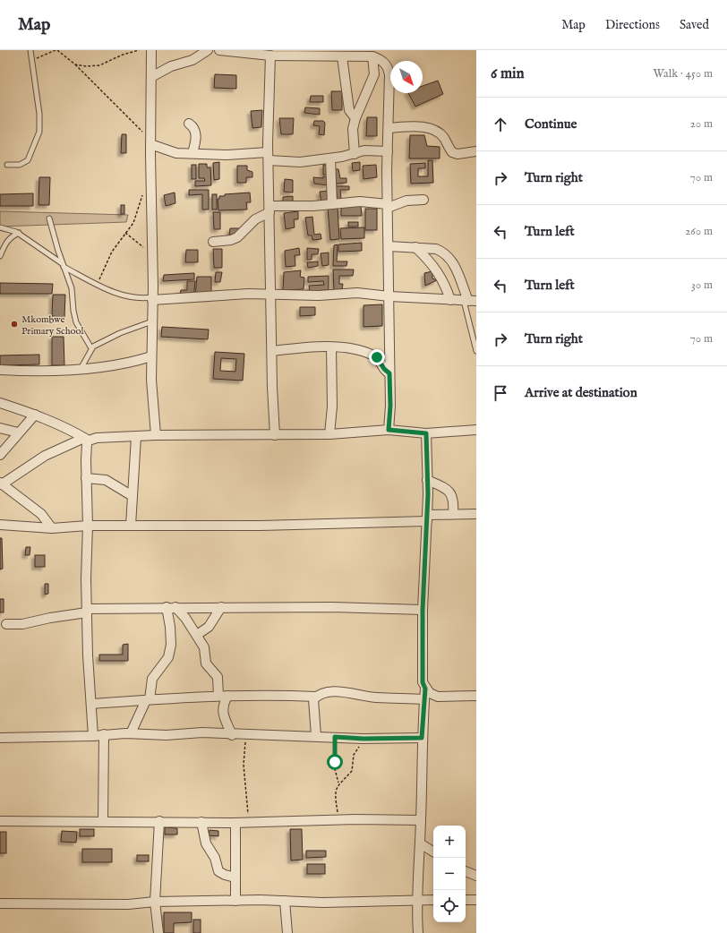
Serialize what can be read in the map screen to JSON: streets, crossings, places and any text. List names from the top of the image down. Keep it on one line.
{"places":["Mkombwe Primary School"],"north":"bottom right","page":{"header":"Map","nav":["Map","Directions","Saved"],"heading":["6 min","Walk · 450 m"],"list":[["Continue","20 m"],["Turn right","70 m"],["Turn left","260 m"],["Turn left","30 m"],["Turn right","70 m"],"Arrive at destination"],"map_buttons":["+","−"]}}
